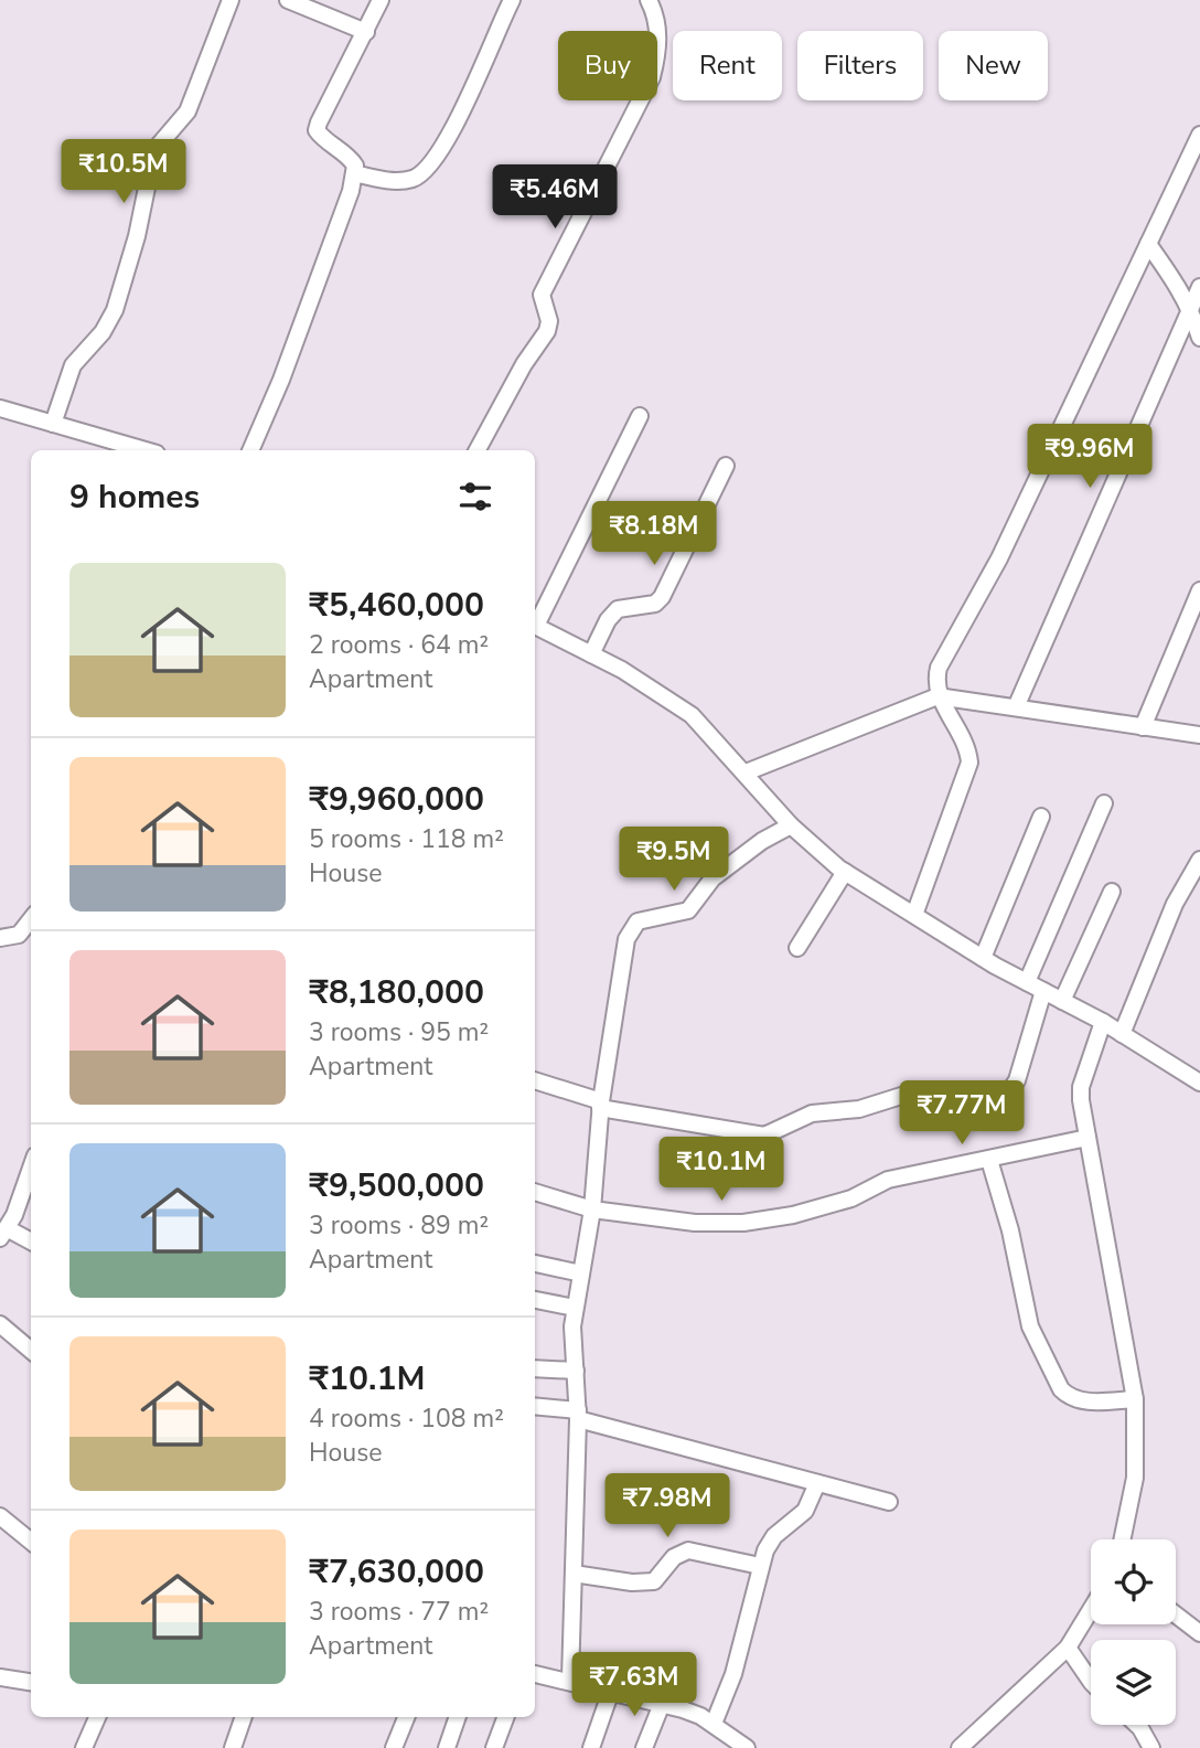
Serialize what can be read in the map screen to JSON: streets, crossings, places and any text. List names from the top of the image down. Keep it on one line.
{"page":{"chip":["Buy","Rent","Filters","New"],"price":["₹10.5M","₹5.46M","₹9.96M","₹8.18M","₹9.5M","₹7.77M","₹10.1M","₹7.98M","₹7.63M"],"heading":"9 homes","list":[{"name":"₹5,460,000","note":"2 rooms · 64 m² · Apartment"},{"name":"₹9,960,000","note":"5 rooms · 118 m² · House"},{"name":"₹8,180,000","note":"3 rooms · 95 m² · Apartment"},{"name":"₹9,500,000","note":"3 rooms · 89 m² · Apartment"},{"name":"₹10.1M","note":"4 rooms · 108 m² · House"},{"name":"₹7,630,000","note":"3 rooms · 77 m² · Apartment"}]}}
